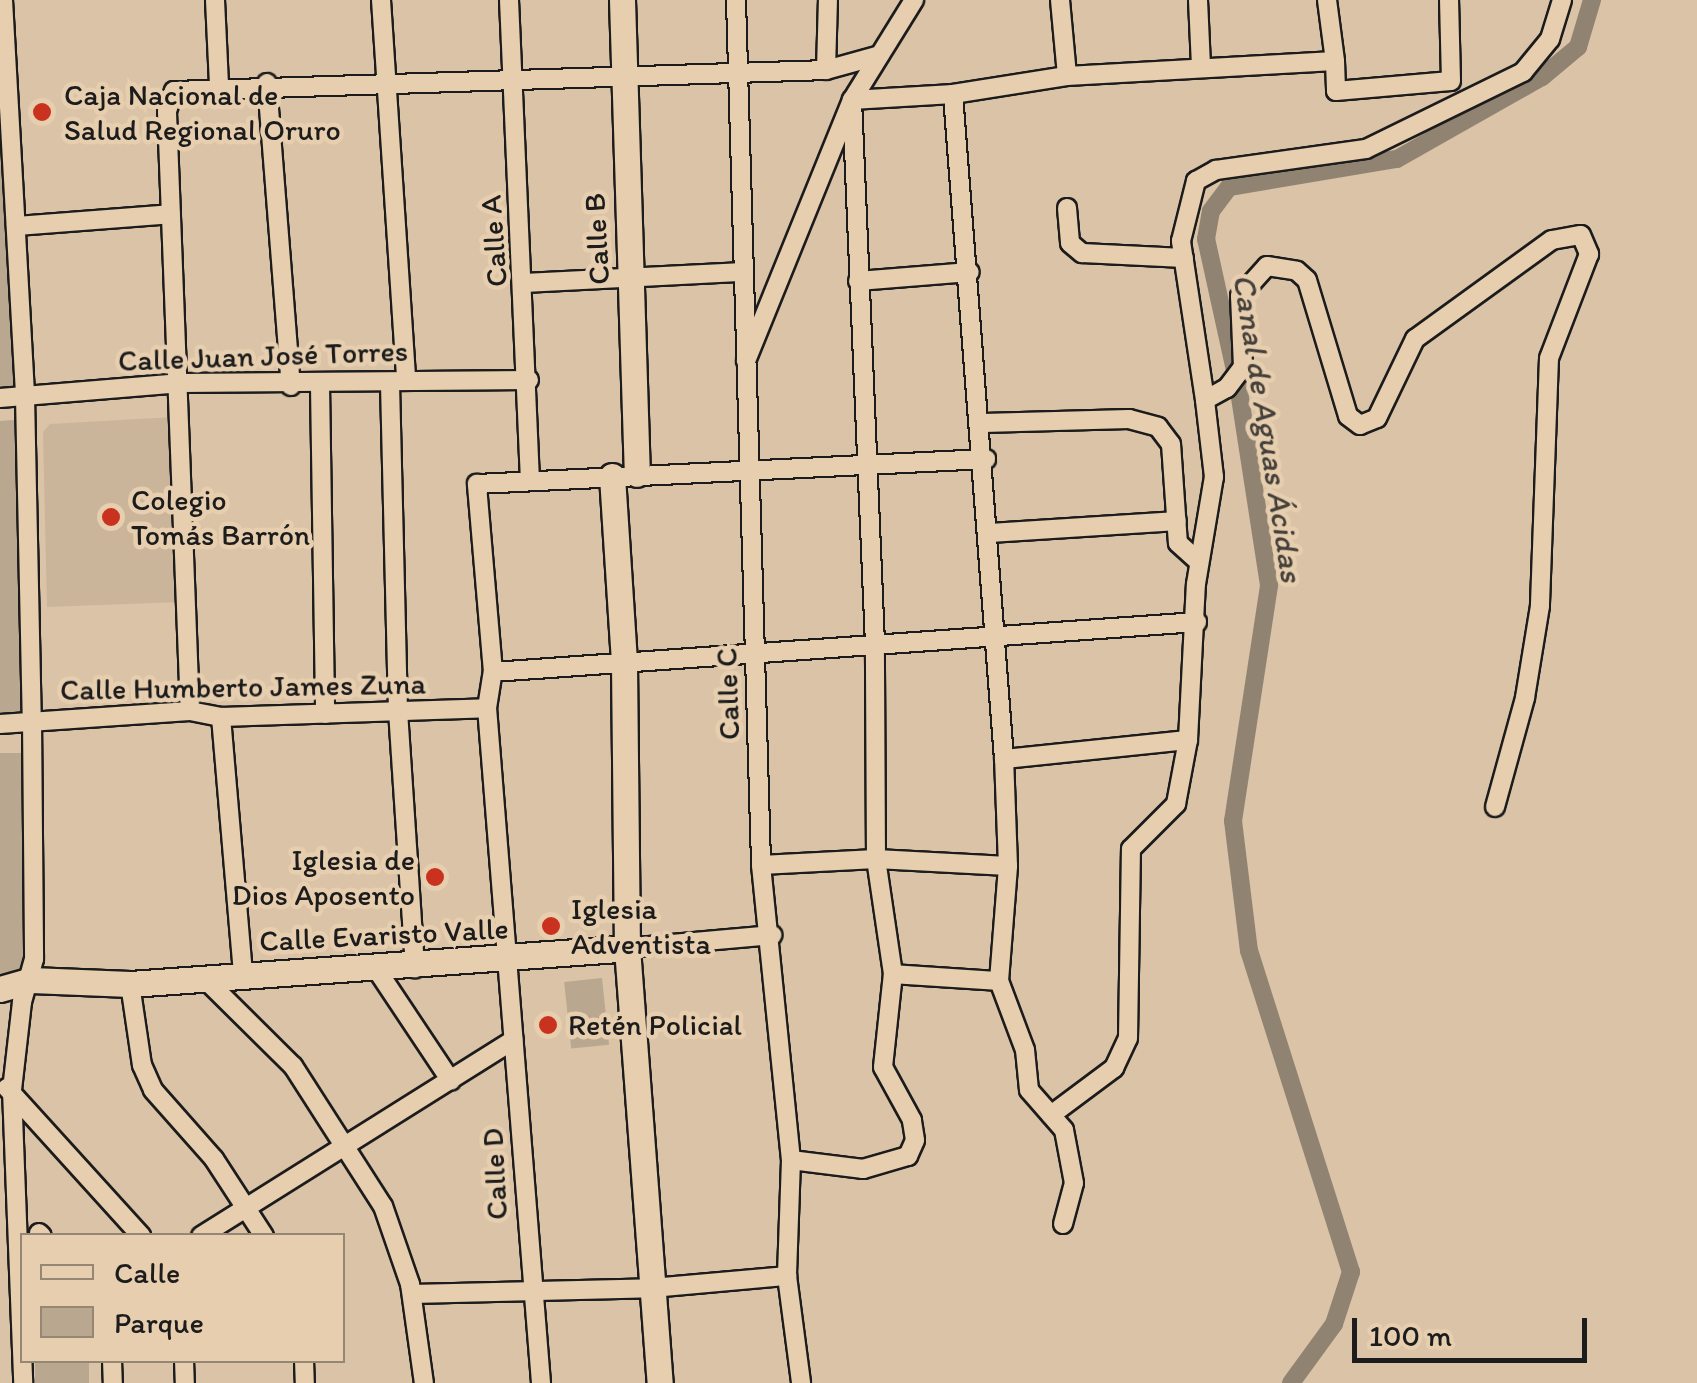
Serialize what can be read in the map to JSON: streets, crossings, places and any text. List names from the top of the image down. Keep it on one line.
{"streets":{"street":["Calle B","Calle A","Calle Juan José Torres","Calle Humberto James Zuna","Calle C","Calle Evaristo Valle","Calle D"]},"crossings":[["Calle B","Calle Evaristo Valle"],["Calle A","Calle Juan José Torres"],["Calle A","Calle D"],["Calle Humberto James Zuna","Calle D"],["Calle C","Calle Evaristo Valle"],["Calle Evaristo Valle","Calle D"]],"water":["Canal de Aguas Ácidas"],"places":["Caja Nacional de Salud Regional Oruro","Colegio Tomás Barrón","Iglesia de Dios Aposento","Iglesia Adventista","Retén Policial"],"legend":["Calle","Parque"],"scale_bar":"100 m"}
